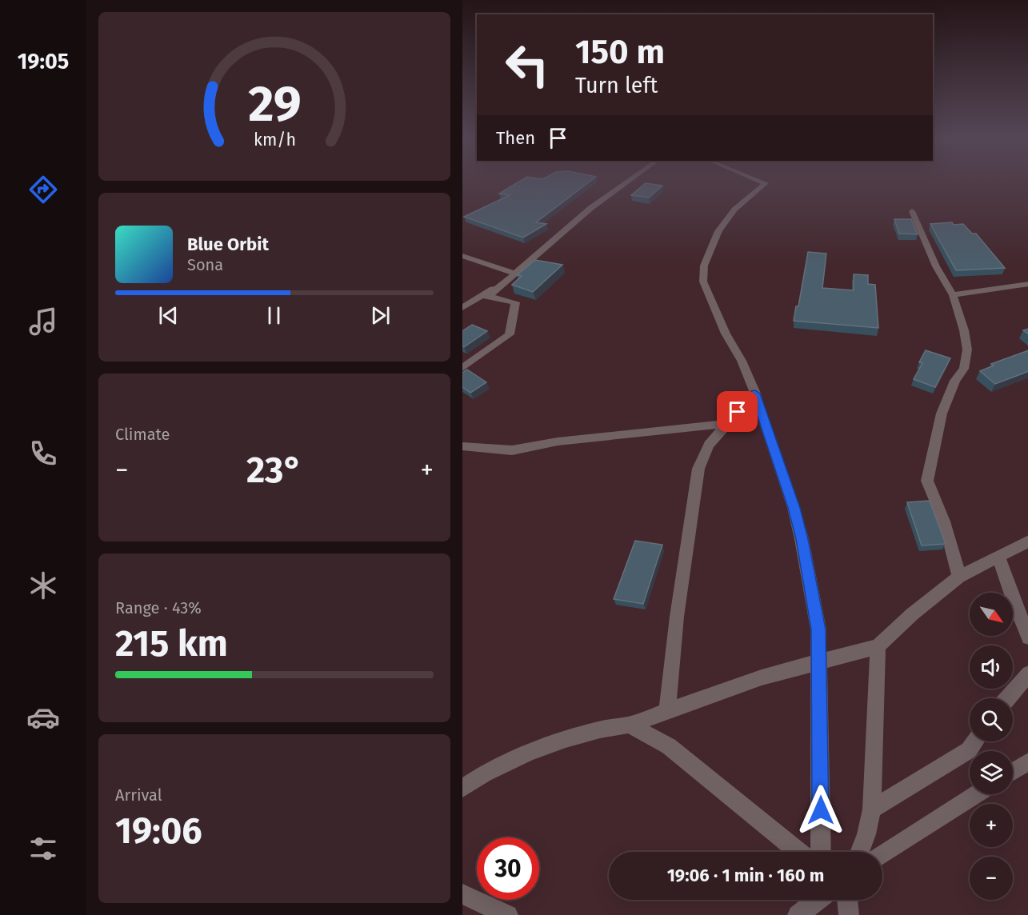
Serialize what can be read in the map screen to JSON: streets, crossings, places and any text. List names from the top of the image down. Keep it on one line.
{"north":"bottom right","page":{"tabs":"19:05","turn":["150 m","Turn left"],"then":"Then","song":["Blue Orbit","Sona"],"tile":["Climate",["Range · 43%","215 km"],["Arrival","19:06"]],"heat":["−","23°","+"],"map_buttons":["+","−"],"limit":"30","trip":"19:06 · 1 min · 160 m","gauge":["29","km/h"]}}
